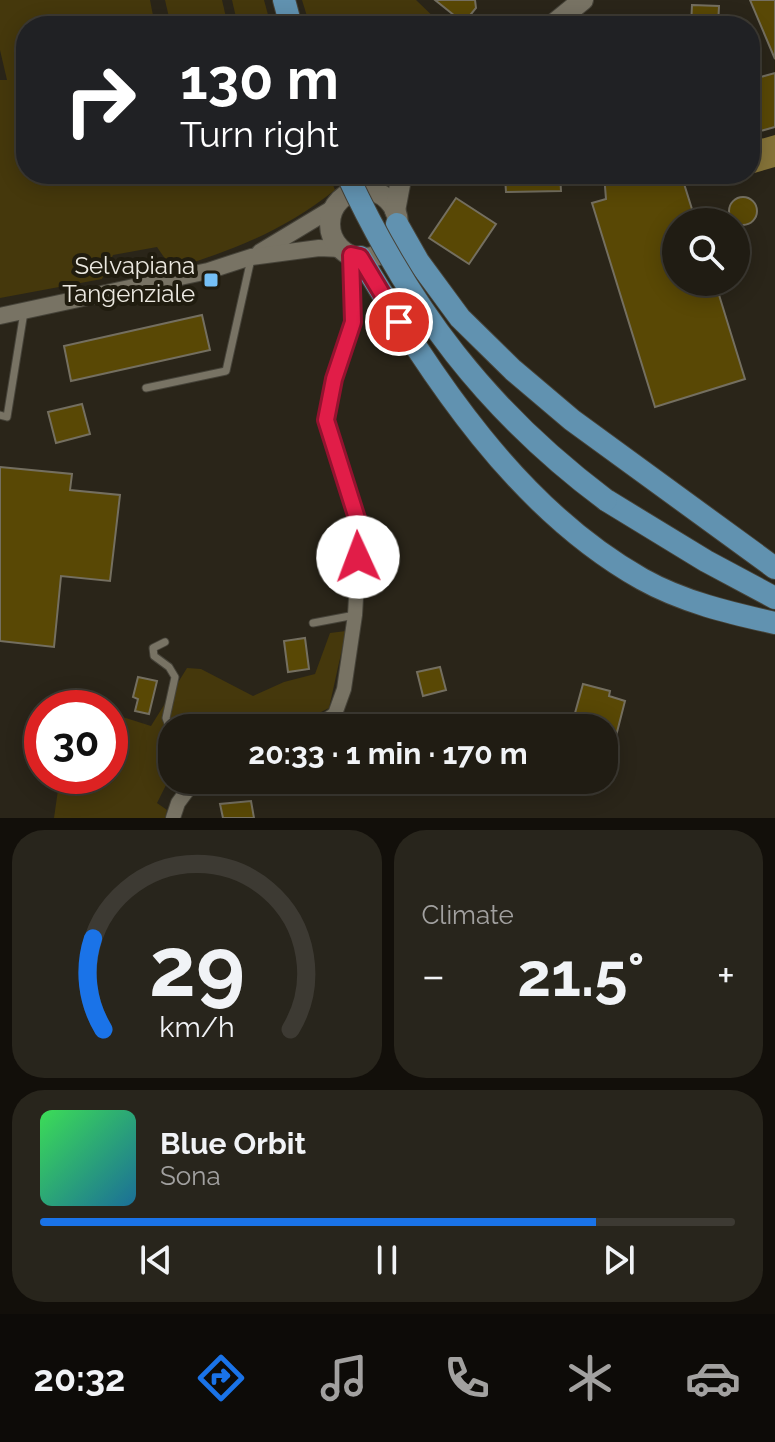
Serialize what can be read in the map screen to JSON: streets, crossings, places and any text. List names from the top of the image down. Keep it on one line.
{"places":{"transit":["Selvapiana Tangenziale"]},"page":{"turn":["130 m","Turn right"],"limit":"30","trip":"20:33 · 1 min · 170 m","tile":"Climate","heat":["−","21.5°","+"],"song":["Blue Orbit","Sona"],"tabs":"20:32","gauge":["29","km/h"]}}
